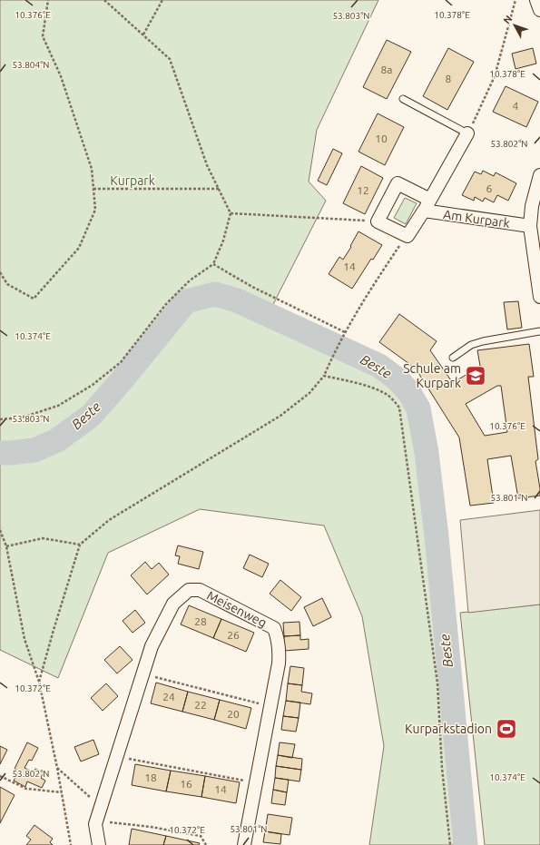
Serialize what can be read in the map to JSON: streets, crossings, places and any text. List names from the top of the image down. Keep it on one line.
{"streets":{"street":["Am Kurpark","Meisenweg"]},"water":["Beste"],"parks":["Kurpark"],"places":{"school or university":["Schule am Kurpark"],"sports":["Kurparkstadion"]},"house_numbers":["8a","8","4","10","6","12","14","28","26","24","22","20","18","16","14"],"north":"top left","coordinates":["10.378°E","10.376°E","53.803°N","53.804°N","53.802°N","10.374°E","53.801°N","10.372°E"]}
